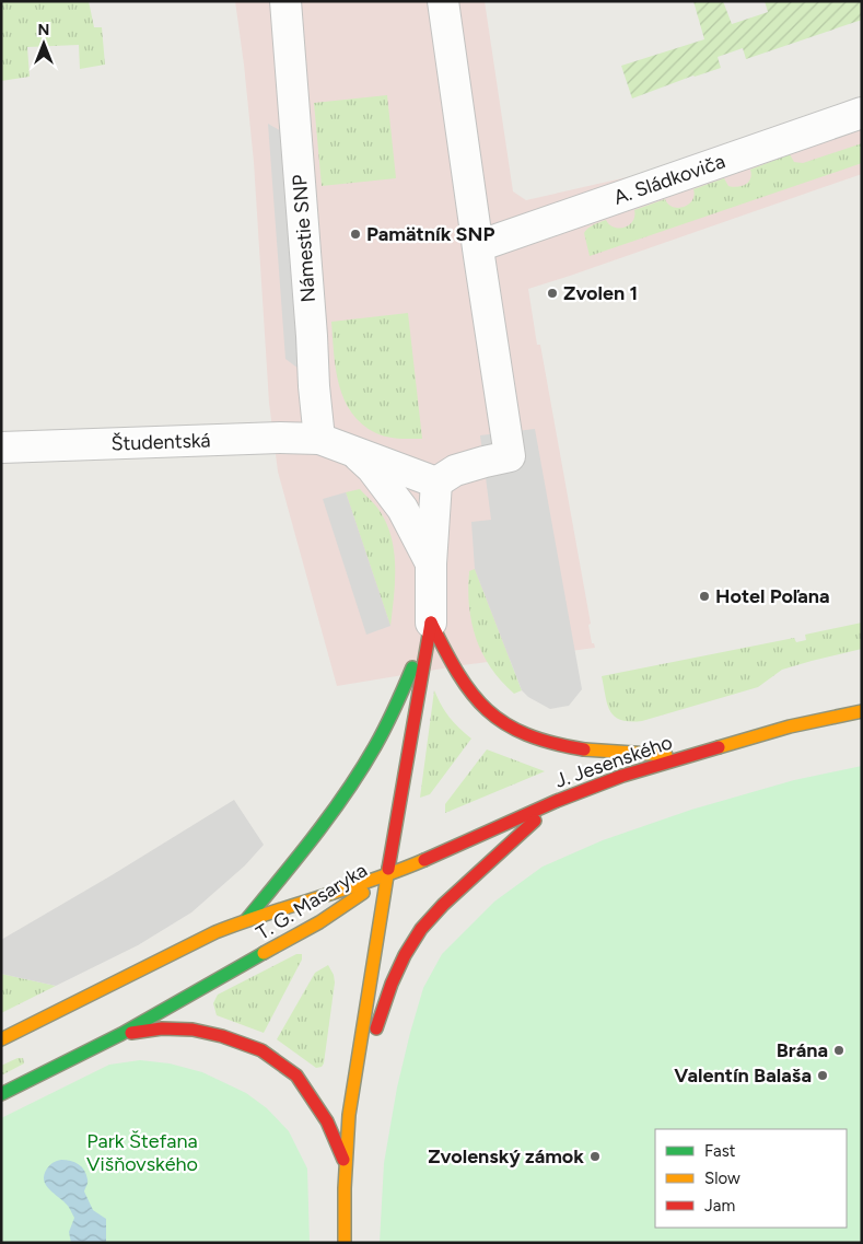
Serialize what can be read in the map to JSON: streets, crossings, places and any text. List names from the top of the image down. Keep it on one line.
{"streets":{"street":["A. Sládkoviča","Námestie SNP","Študentská","J. Jesenského","T. G. Masaryka"]},"crossings":[["Námestie SNP","Študentská"],["J. Jesenského","T. G. Masaryka"]],"parks":["Park Štefana Višňovského"],"places":["Pamätník SNP","Zvolen 1","Hotel Poľana","Brána","Valentín Balaša","Zvolenský zámok"],"legend":["Fast","Slow","Jam"],"north":"top"}
